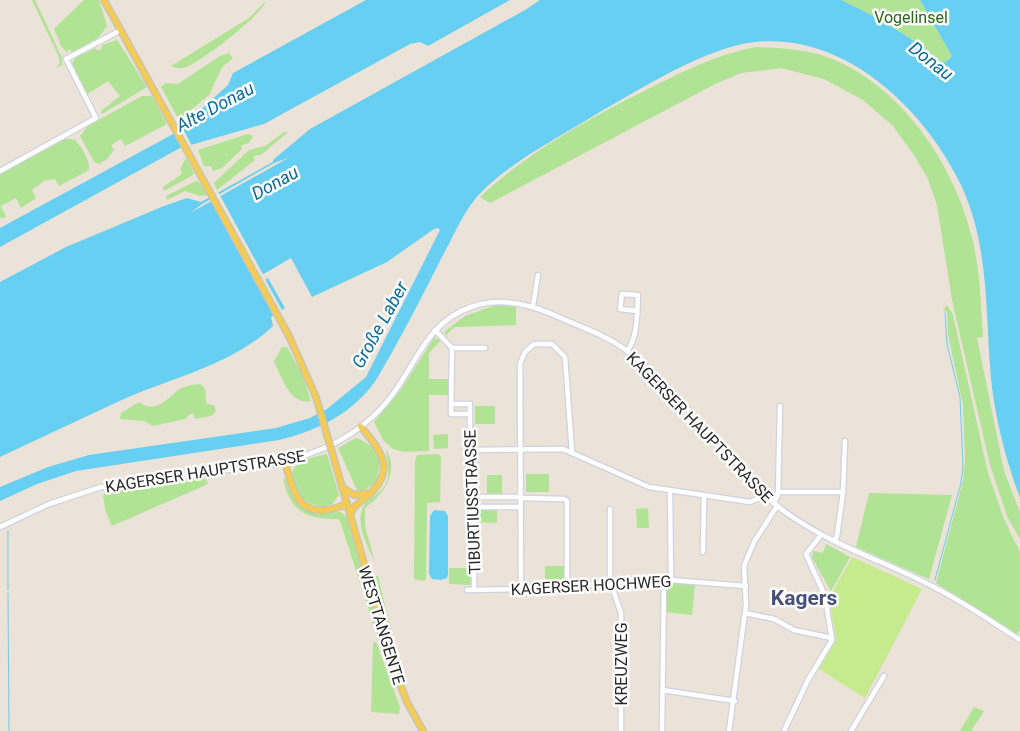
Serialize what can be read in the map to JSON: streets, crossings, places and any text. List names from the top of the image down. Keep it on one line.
{"streets":{"main road":["WESTTANGENTE"],"street":["KAGERSER HAUPTSTRASSE","TIBURTIUSSTRASSE","KAGERSER HOCHWEG","KREUZWEG"]},"crossings":[["TIBURTIUSSTRASSE","KAGERSER HOCHWEG"],["KAGERSER HOCHWEG","KREUZWEG"]],"districts":["Kagers"],"water":["Donau","Alte Donau","Große Laber"],"parks":["Vogelinsel"]}
